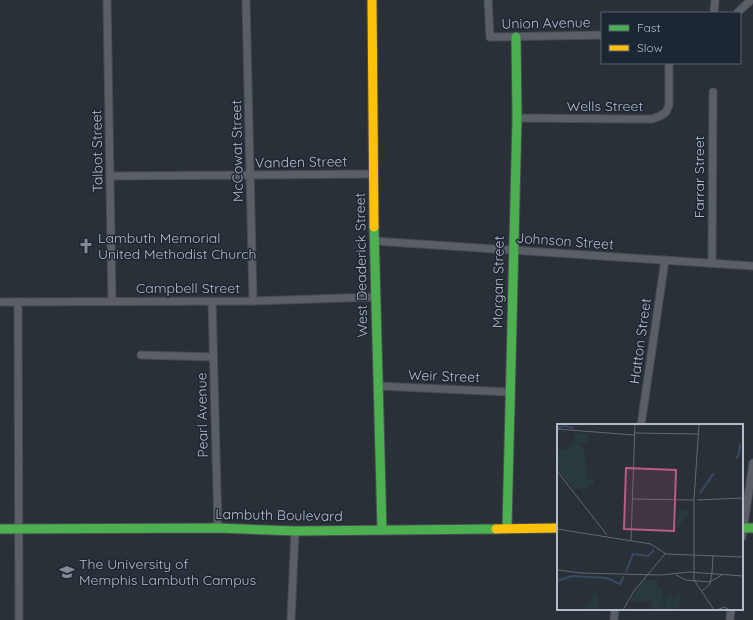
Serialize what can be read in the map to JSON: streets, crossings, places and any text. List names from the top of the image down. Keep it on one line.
{"streets":{"street":["Union Avenue","Wells Street","Talbot Street","McCowat Street","Vanden Street","Farrar Street","Johnson Street","West Deaderick Street","Morgan Street","Campbell Street","Hatton Street","Weir Street","Pearl Avenue","Lambuth Boulevard"]},"crossings":[["Union Avenue","Morgan Street"],["Wells Street","Morgan Street"],["Talbot Street","Vanden Street"],["Talbot Street","Campbell Street"],["McCowat Street","Vanden Street"],["McCowat Street","Campbell Street"],["Vanden Street","West Deaderick Street"],["Farrar Street","Johnson Street"],["Johnson Street","West Deaderick Street"],["Johnson Street","Morgan Street"],["Johnson Street","Hatton Street"],["West Deaderick Street","Campbell Street"],["West Deaderick Street","Weir Street"],["West Deaderick Street","Lambuth Boulevard"],["Morgan Street","Weir Street"],["Morgan Street","Lambuth Boulevard"],["Campbell Street","Pearl Avenue"],["Pearl Avenue","Lambuth Boulevard"]],"places":{"church":["Lambuth Memorial United Methodist Church"],"school or university":["The University of Memphis Lambuth Campus"]},"legend":["Fast","Slow"]}
